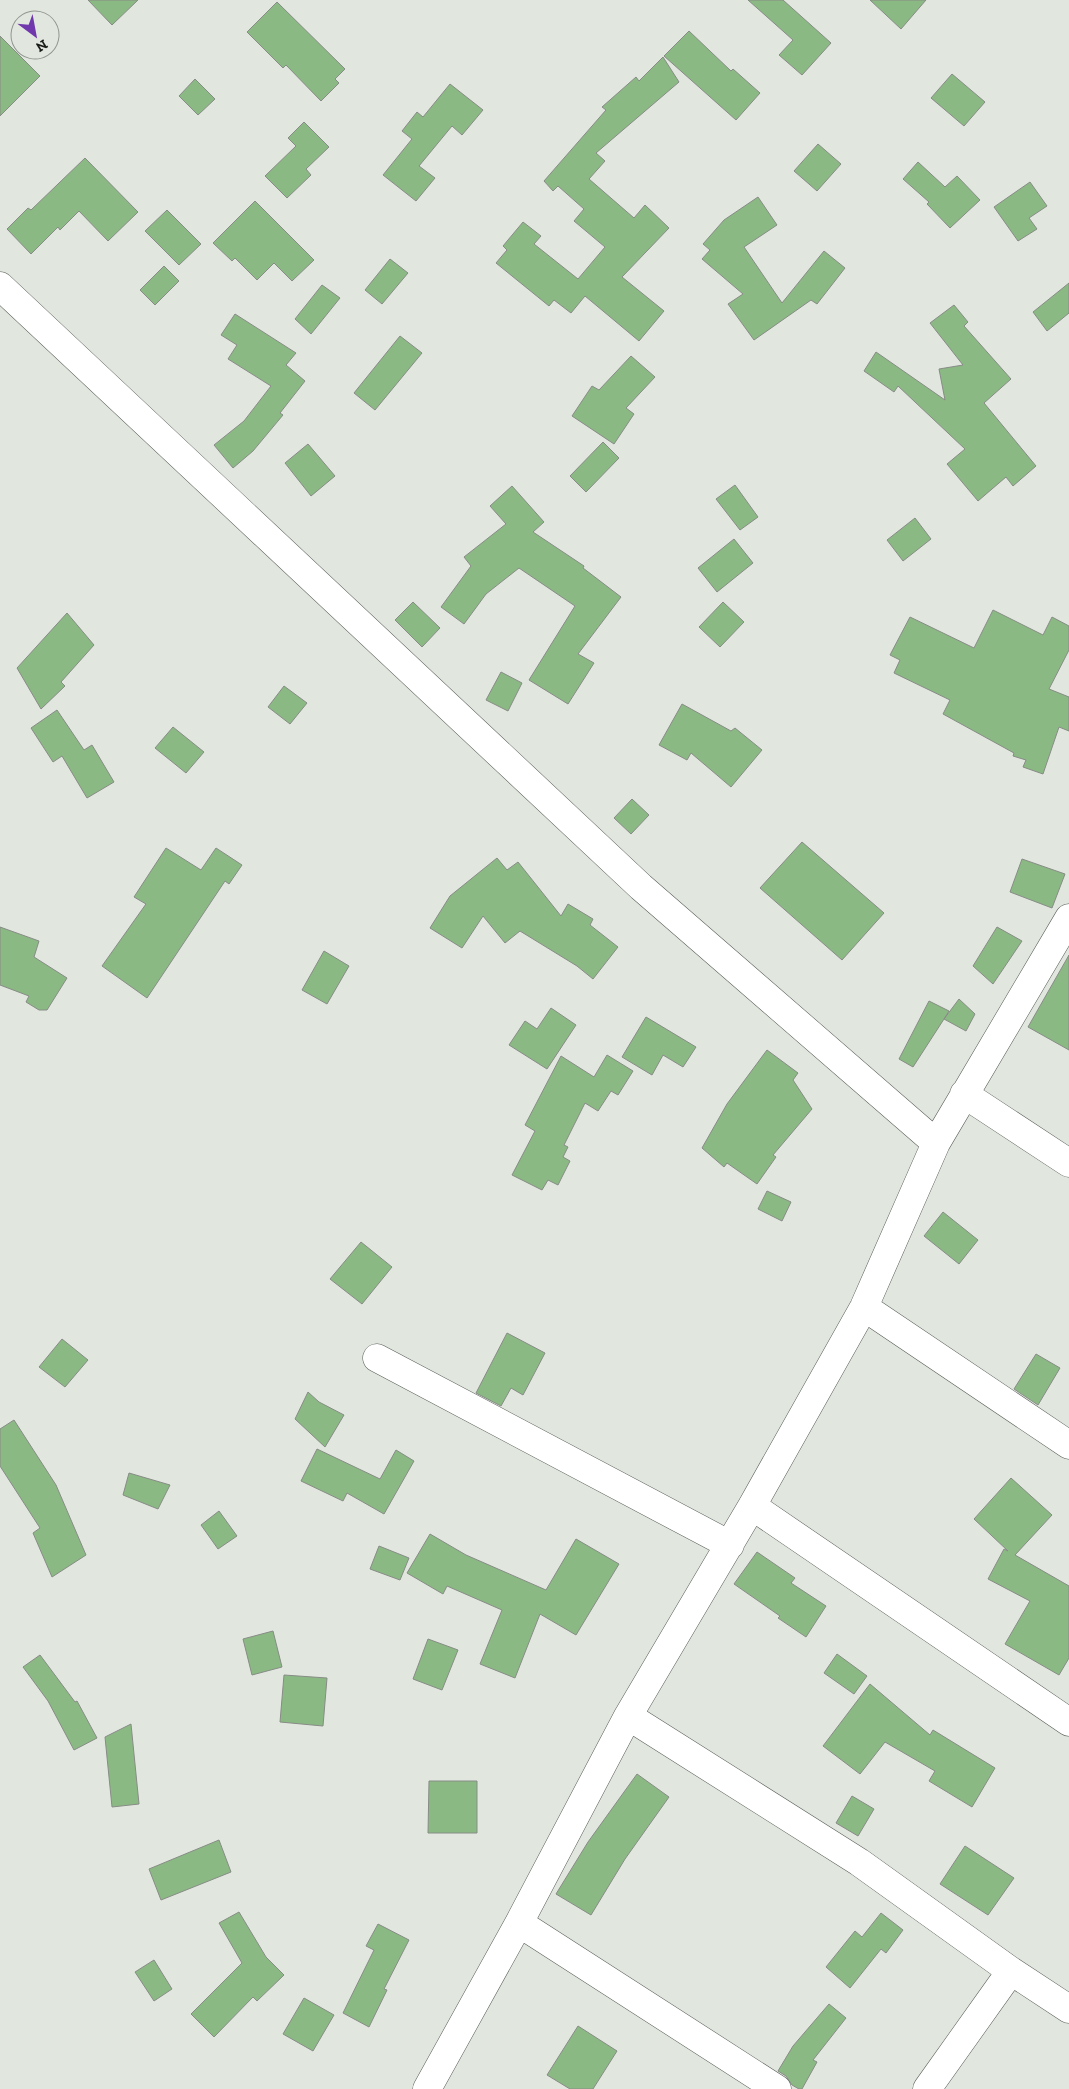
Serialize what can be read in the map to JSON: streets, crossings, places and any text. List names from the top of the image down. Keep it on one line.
{"north":"bottom right"}
